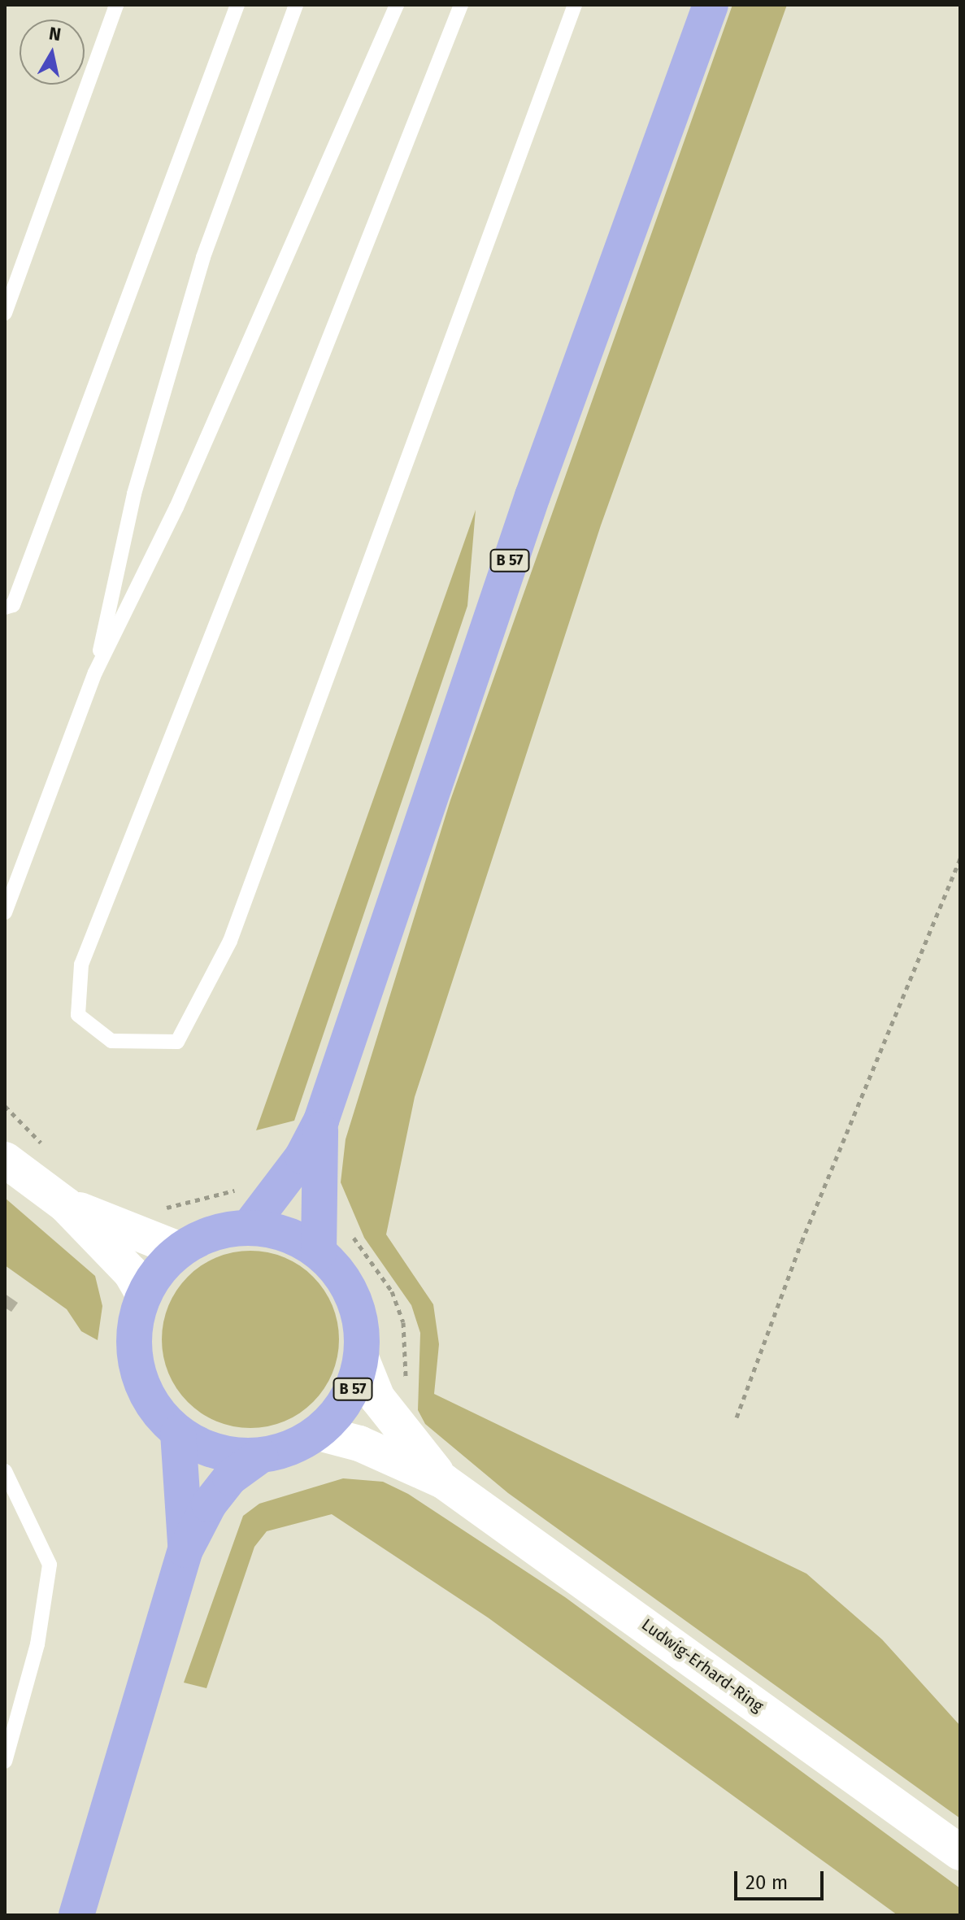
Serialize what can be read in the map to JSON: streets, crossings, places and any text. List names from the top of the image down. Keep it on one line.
{"streets":{"main road":["B 57","Ludwig-Erhard-Ring"]},"crossings":[["B 57","Ludwig-Erhard-Ring"]],"scale_bar":"20 m","north":"top"}
